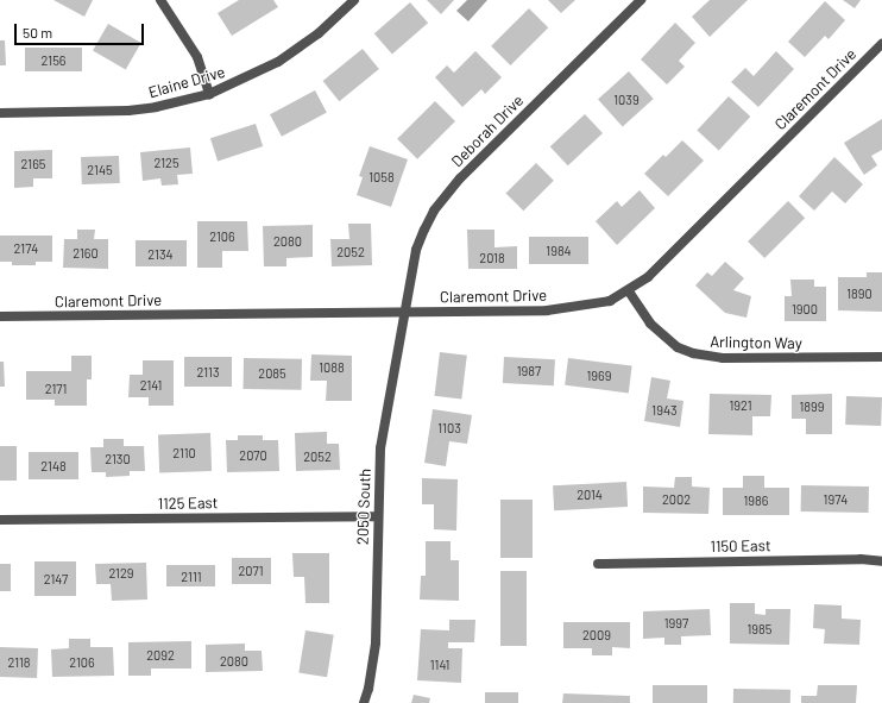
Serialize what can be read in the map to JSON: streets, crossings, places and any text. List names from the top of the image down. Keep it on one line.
{"streets":{"street":["Elaine Drive","Claremont Drive","Deborah Drive","Arlington Way","1125 East","2050 South","1150 East"]},"crossings":[["Claremont Drive","Deborah Drive"],["Claremont Drive","Arlington Way"],["Claremont Drive","2050 South"],["Deborah Drive","2050 South"],["1125 East","2050 South"]],"house_numbers":["2156","1039","2125","2165","2145","1058","2106","2080","2174","1984","2052","2160","2134","2018","1890","1900","1088","1987","2113","2085","1969","2141","2171","1921","1899","1943","1103","2110","2070","2052","2130","2148","2014","2002","1974","1986","2071","2129","2111","2147","1997","1985","2009","2092","2080","2118","2106","1141"],"scale_bar":"50 m"}
